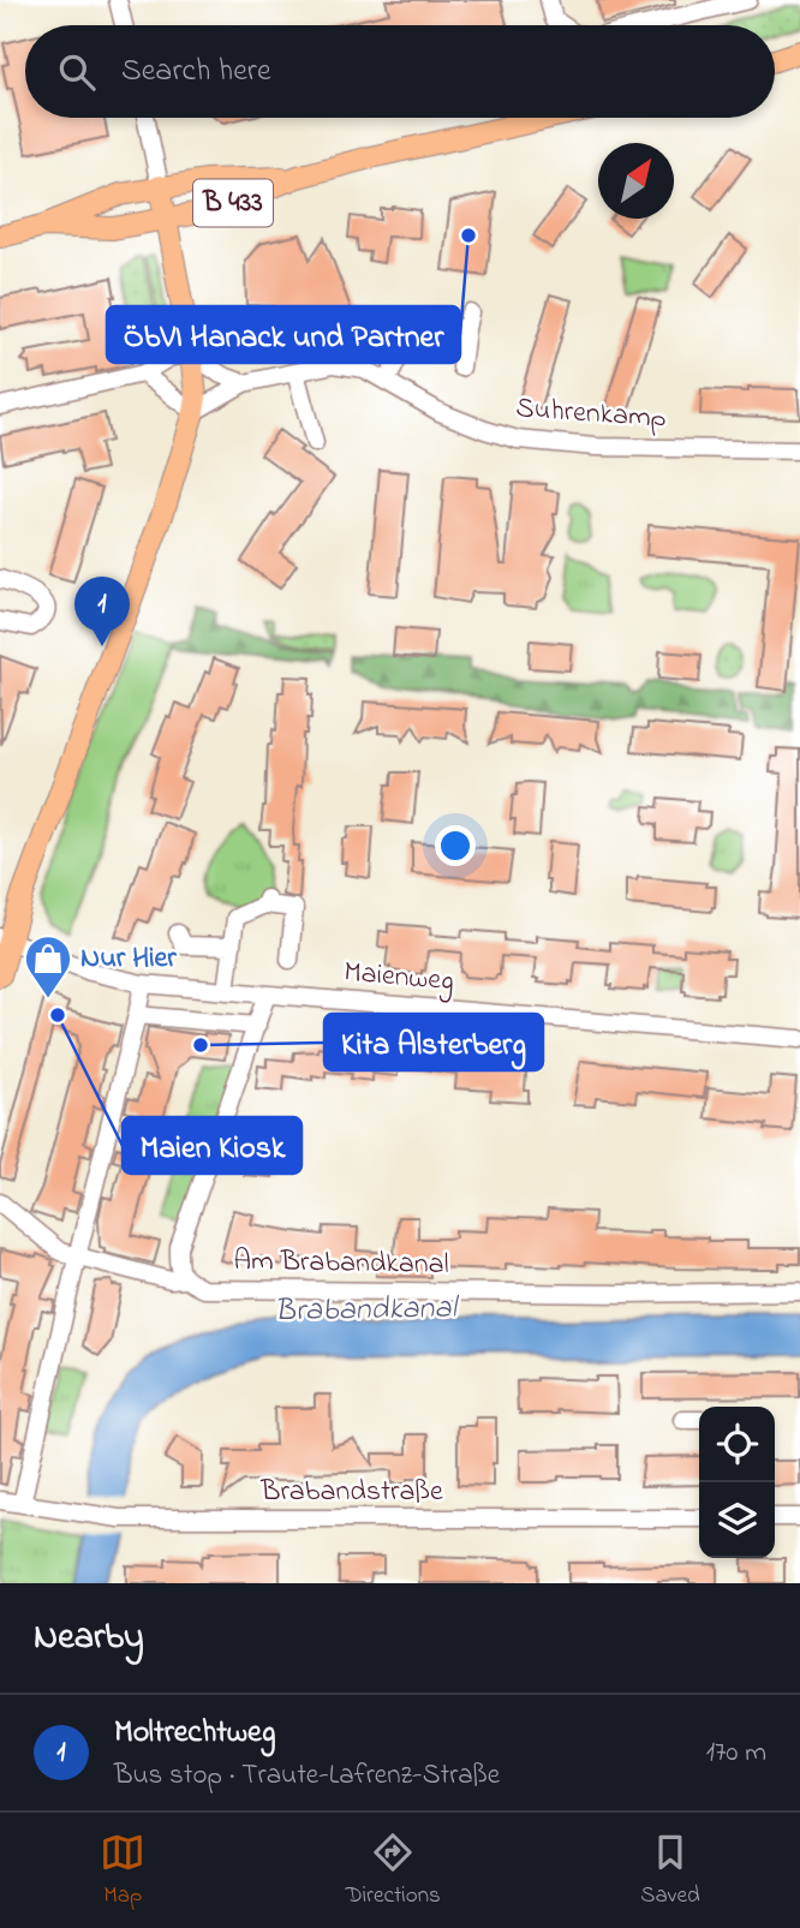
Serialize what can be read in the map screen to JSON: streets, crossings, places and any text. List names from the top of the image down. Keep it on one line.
{"streets":{"main road":["B 433"],"street":["Suhrenkamp","Maienweg","Am Brabandkanal","Brabandstraße"]},"water":["Brabandkanal"],"places":{"other":["ÖbVI Hanack und Partner","Maien Kiosk","Kita Alsterberg"],"shop":["Nur Hier"]},"north":"top right","page":{"search":"Search here","pins":"1","heading":"Nearby","list":[{"mark":"1","name":"Moltrechtweg","note":"Bus stop · Traute-Lafrenz-Straße","value":"170 m"}],"nav":["Map","Directions","Saved"]}}
